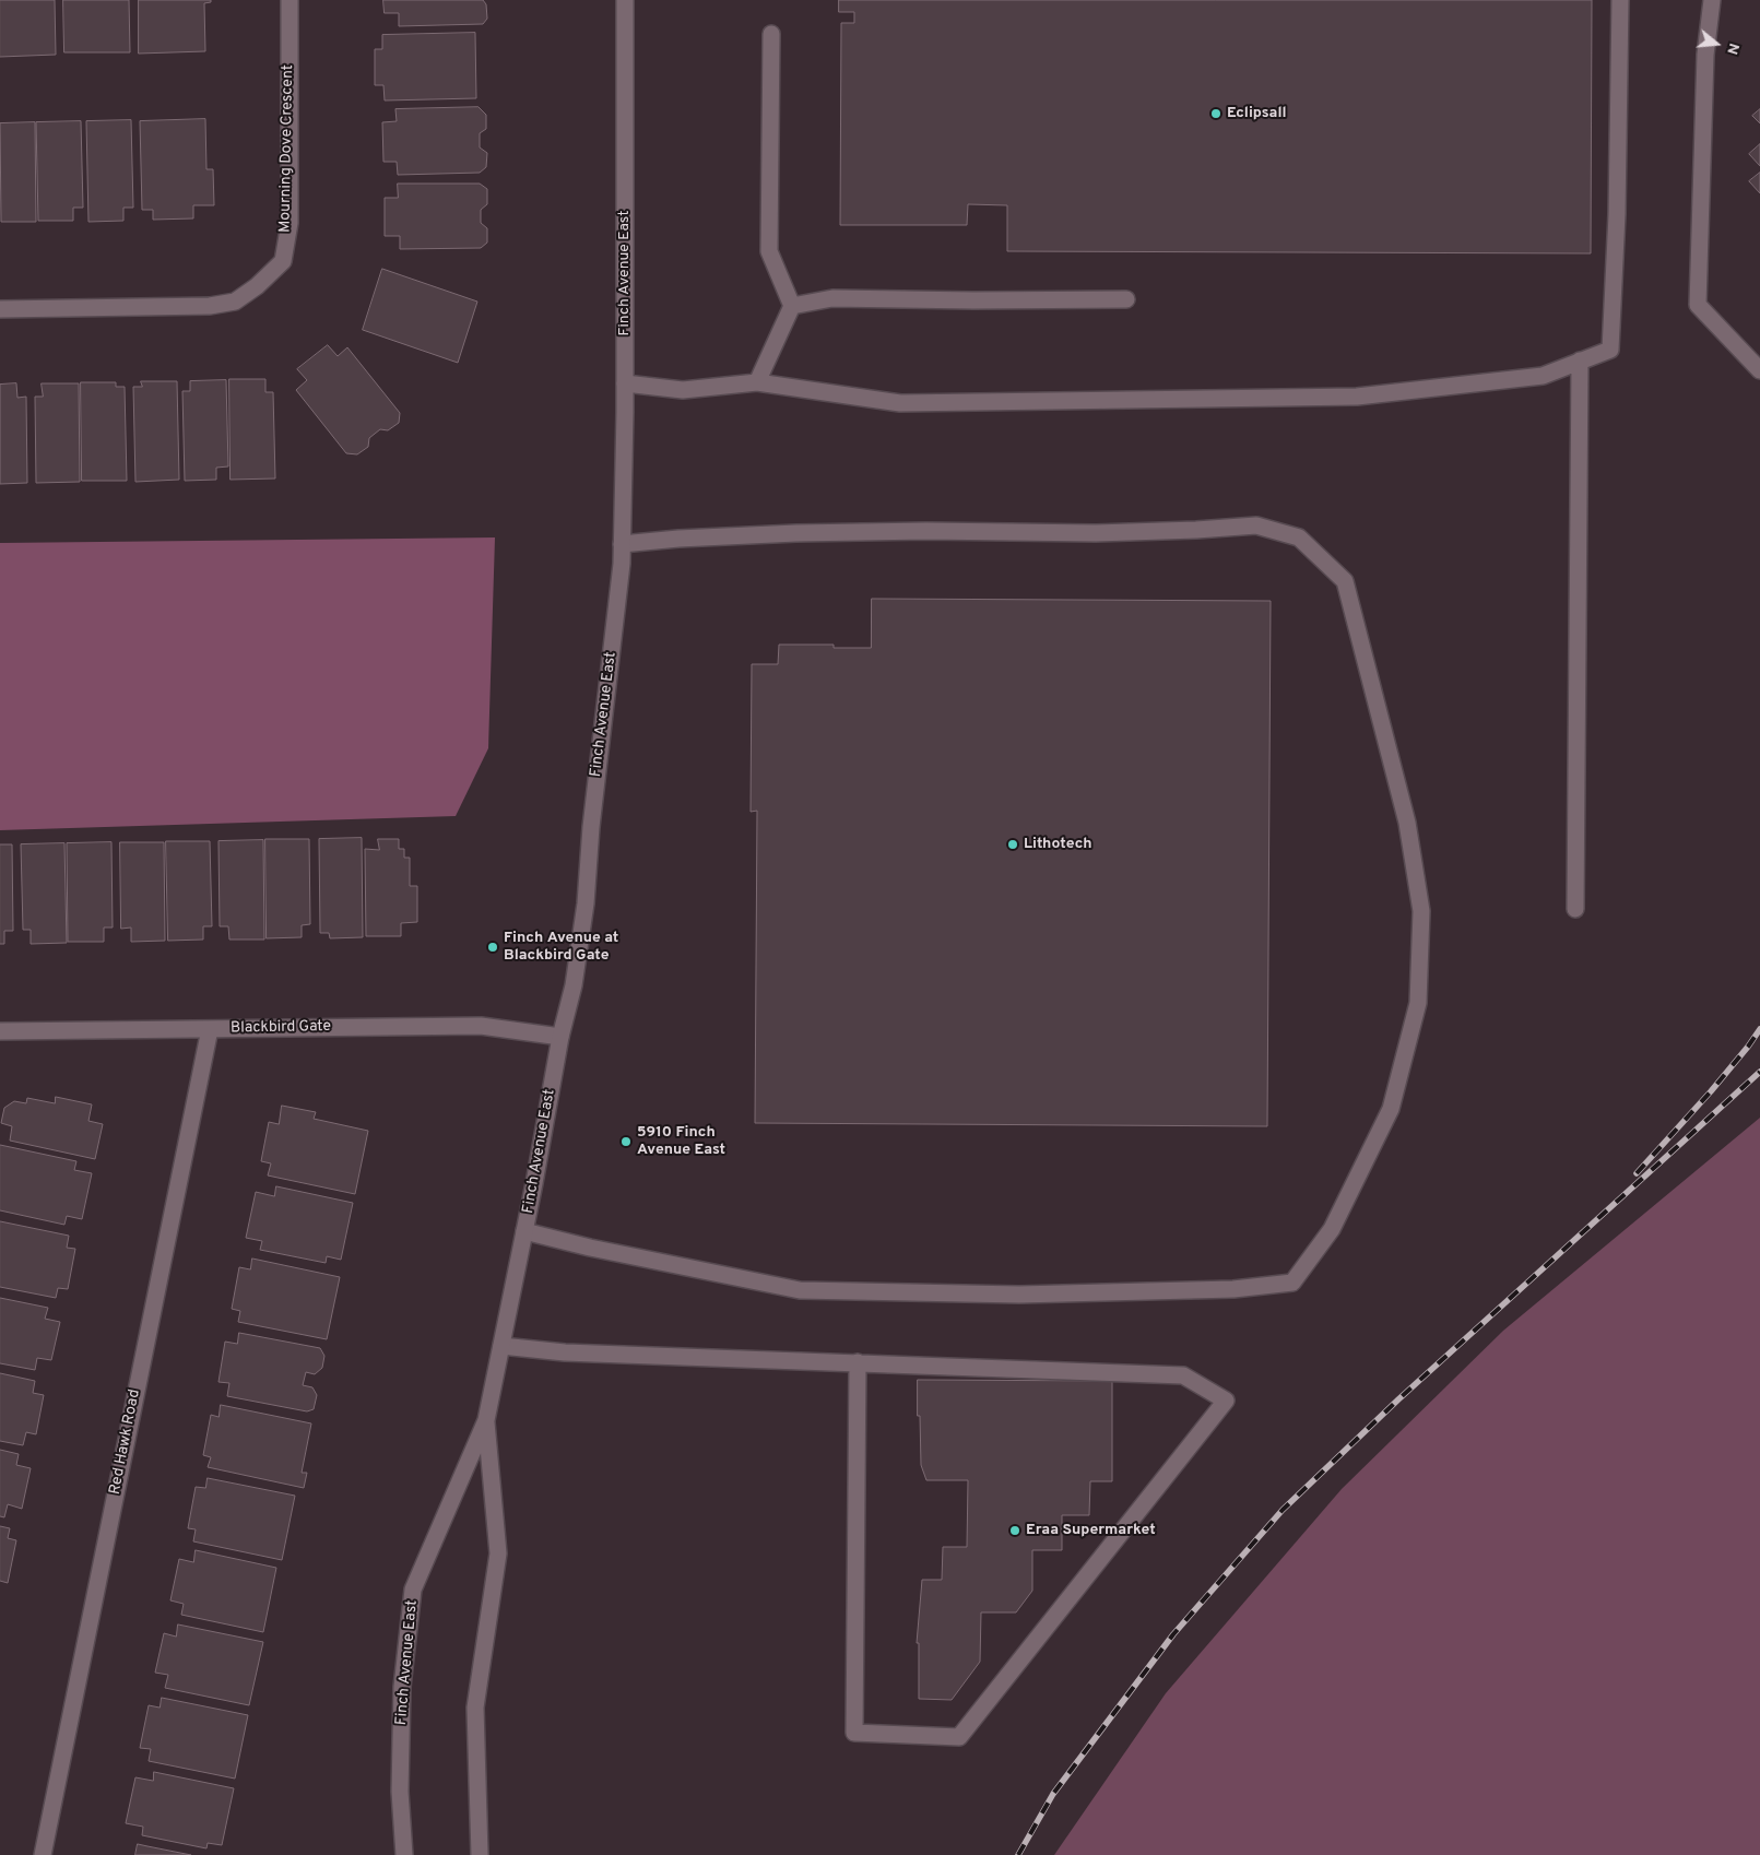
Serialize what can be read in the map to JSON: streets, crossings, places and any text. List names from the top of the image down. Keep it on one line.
{"streets":{"main road":["Mourning Dove Crescent","Finch Avenue East","Blackbird Gate","Red Hawk Road"]},"crossings":[["Finch Avenue East","Blackbird Gate"],["Blackbird Gate","Red Hawk Road"]],"places":["Eclipsall","Lithotech","Finch Avenue at Blackbird Gate","5910 Finch Avenue East","Eraa Supermarket"],"north":"right"}
